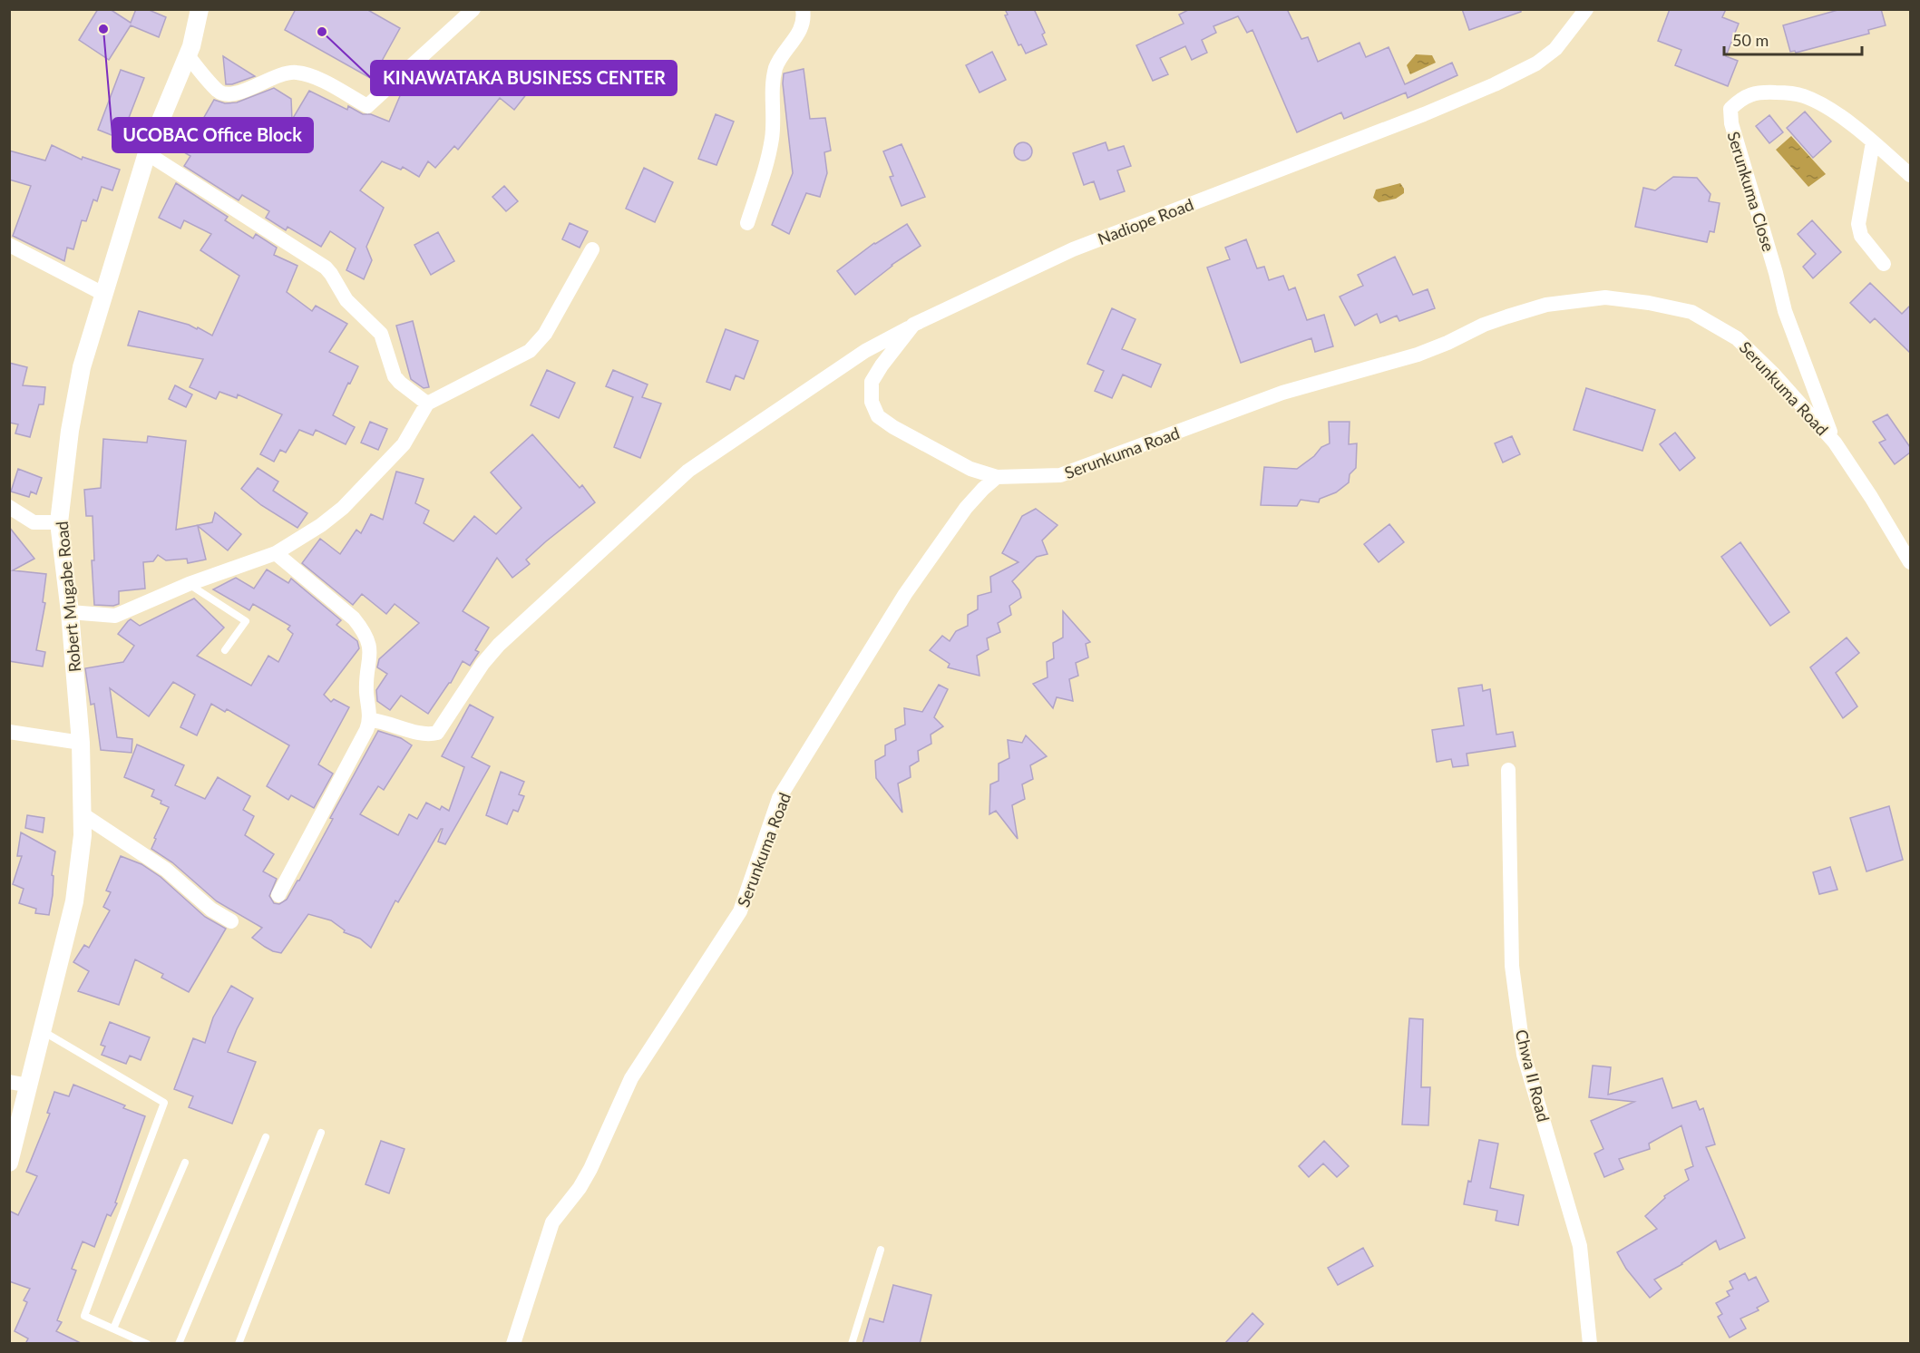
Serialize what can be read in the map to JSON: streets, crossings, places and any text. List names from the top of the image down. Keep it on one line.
{"streets":{"street":["Serunkuma Close","Nadiope Road","Serunkuma Road","Robert Mugabe Road","Chwa II Road"]},"crossings":[["Serunkuma Close","Serunkuma Road"],["Nadiope Road","Serunkuma Road"]],"places":["UCOBAC Office Block","KINAWATAKA BUSINESS CENTER"],"scale_bar":"50 m"}
